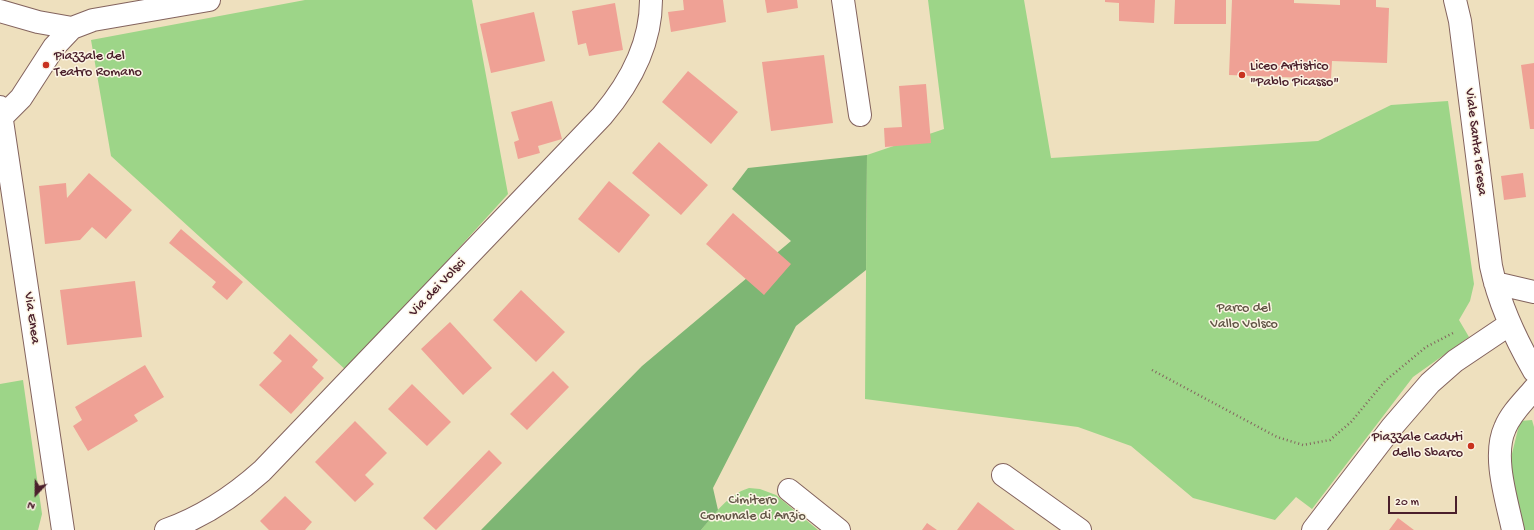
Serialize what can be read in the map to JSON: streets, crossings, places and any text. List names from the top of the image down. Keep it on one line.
{"streets":{"street":["Viale Santa Teresa","Via dei Volsci","Via Enea"]},"parks":["Parco del Vallo Volsco","Cimitero Comunale di Anzio"],"places":["Piazzale del Teatro Romano","Liceo Artistico \"Pablo Picasso\"","Piazzale Caduti dello Sbarco"],"scale_bar":"20 m","north":"bottom"}
